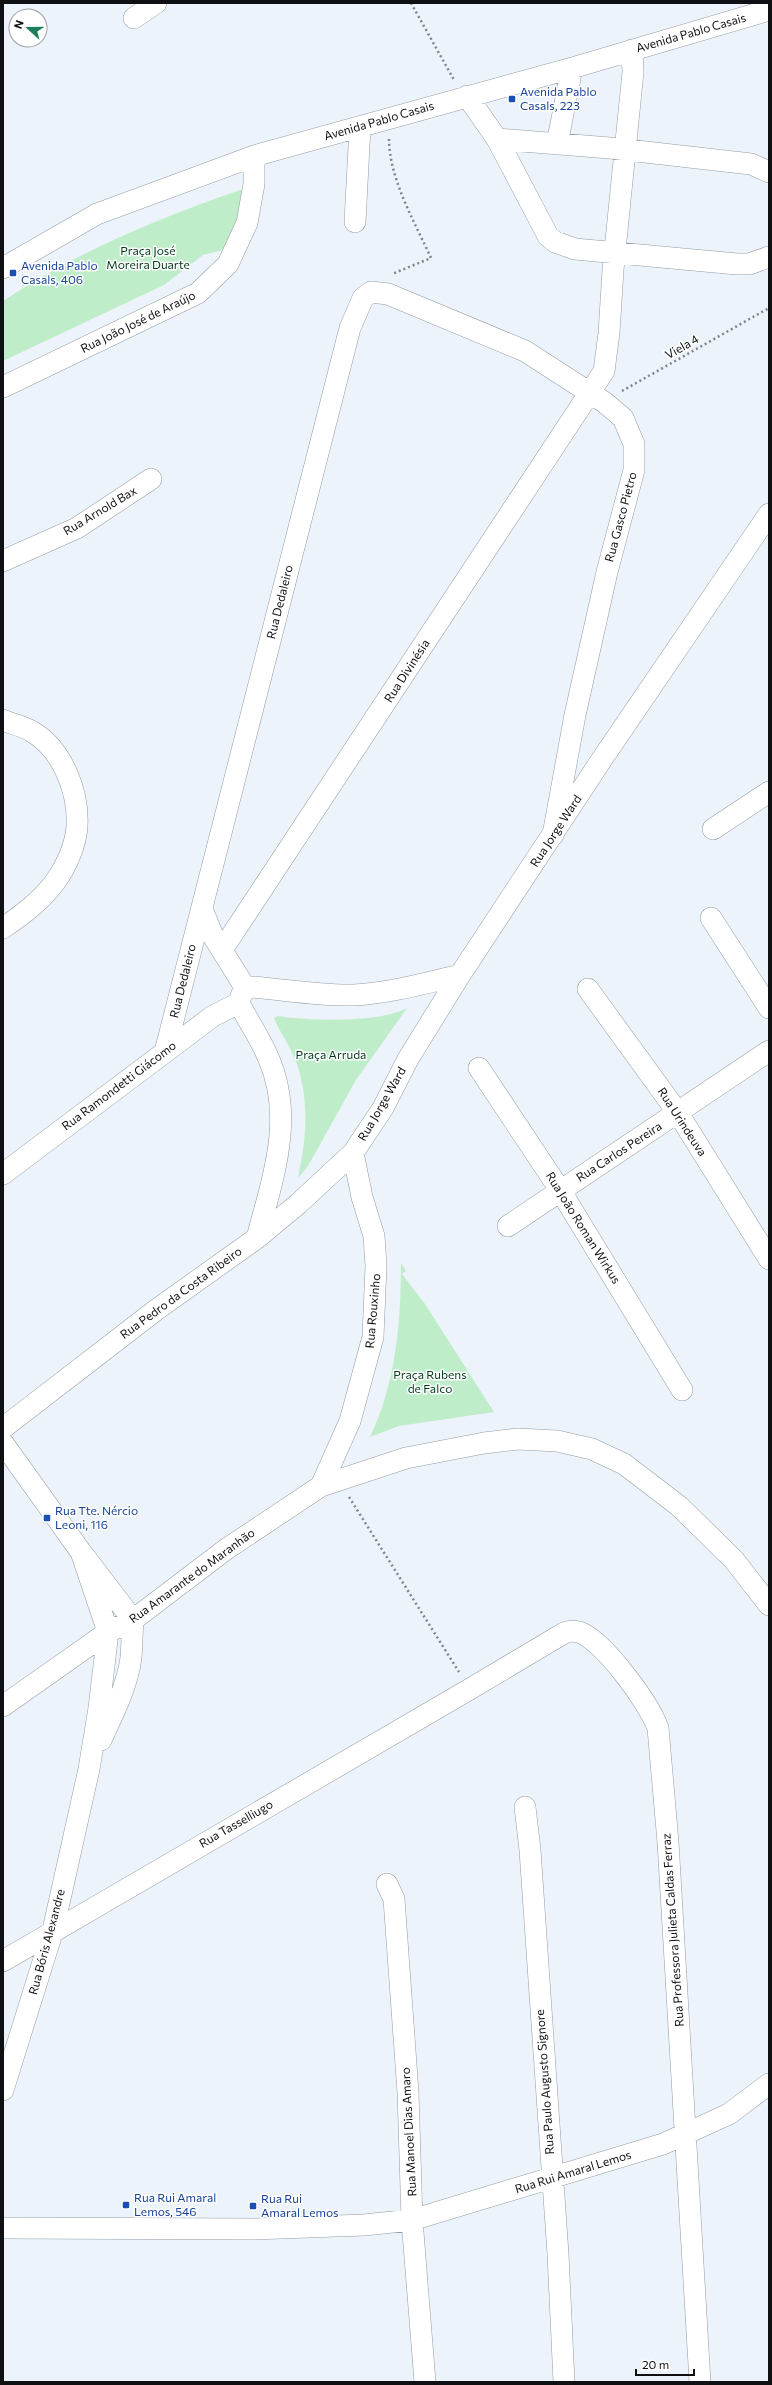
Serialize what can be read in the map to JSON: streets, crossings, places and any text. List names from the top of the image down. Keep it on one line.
{"streets":{"street":["Avenida Pablo Casais","Rua João José de Araújo","Rua Arnold Bax","Rua Gasco Pietro","Rua Dedaleiro","Rua Divinésia","Rua Jorge Ward","Rua Ramondetti Giácomo","Rua Urindeuva","Rua Carlos Pereira","Rua João Roman Wirkus","Rua Pedro da Costa Ribeiro","Rua Rouxinho","Rua Amarante do Maranhão","Rua Tasselliugo","Rua Professora Julieta Caldas Ferraz","Rua Bóris Alexandre","Rua Paulo Augusto Signore","Rua Manoel Dias Amaro","Rua Rui Amaral Lemos"],"path":["Viela 4"]},"crossings":[["Avenida Pablo Casais","Rua João José de Araújo"],["Avenida Pablo Casais","Rua Divinésia"],["Viela 4","Rua Gasco Pietro"],["Viela 4","Rua Divinésia"],["Rua Gasco Pietro","Rua Dedaleiro"],["Rua Gasco Pietro","Rua Divinésia"],["Rua Gasco Pietro","Rua Jorge Ward"],["Rua Dedaleiro","Rua Divinésia"],["Rua Dedaleiro","Rua Ramondetti Giácomo"],["Rua Jorge Ward","Rua Pedro da Costa Ribeiro"],["Rua Jorge Ward","Rua Rouxinho"],["Rua Urindeuva","Rua Carlos Pereira"],["Rua Carlos Pereira","Rua João Roman Wirkus"],["Rua Pedro da Costa Ribeiro","Rua Rouxinho"],["Rua Rouxinho","Rua Amarante do Maranhão"],["Rua Amarante do Maranhão","Rua Bóris Alexandre"],["Rua Tasselliugo","Rua Professora Julieta Caldas Ferraz"],["Rua Tasselliugo","Rua Bóris Alexandre"],["Rua Professora Julieta Caldas Ferraz","Rua Rui Amaral Lemos"],["Rua Paulo Augusto Signore","Rua Rui Amaral Lemos"],["Rua Manoel Dias Amaro","Rua Rui Amaral Lemos"]],"parks":["Praça José Moreira Duarte","Praça Arruda","Praça Rubens de Falco"],"places":{"transit":["Avenida Pablo Casals, 223","Avenida Pablo Casals, 406","Rua Tte. Nércio Leoni, 116","Rua Rui Amaral Lemos, 546","Rua Rui Amaral Lemos"]},"scale_bar":"20 m","north":"left"}
